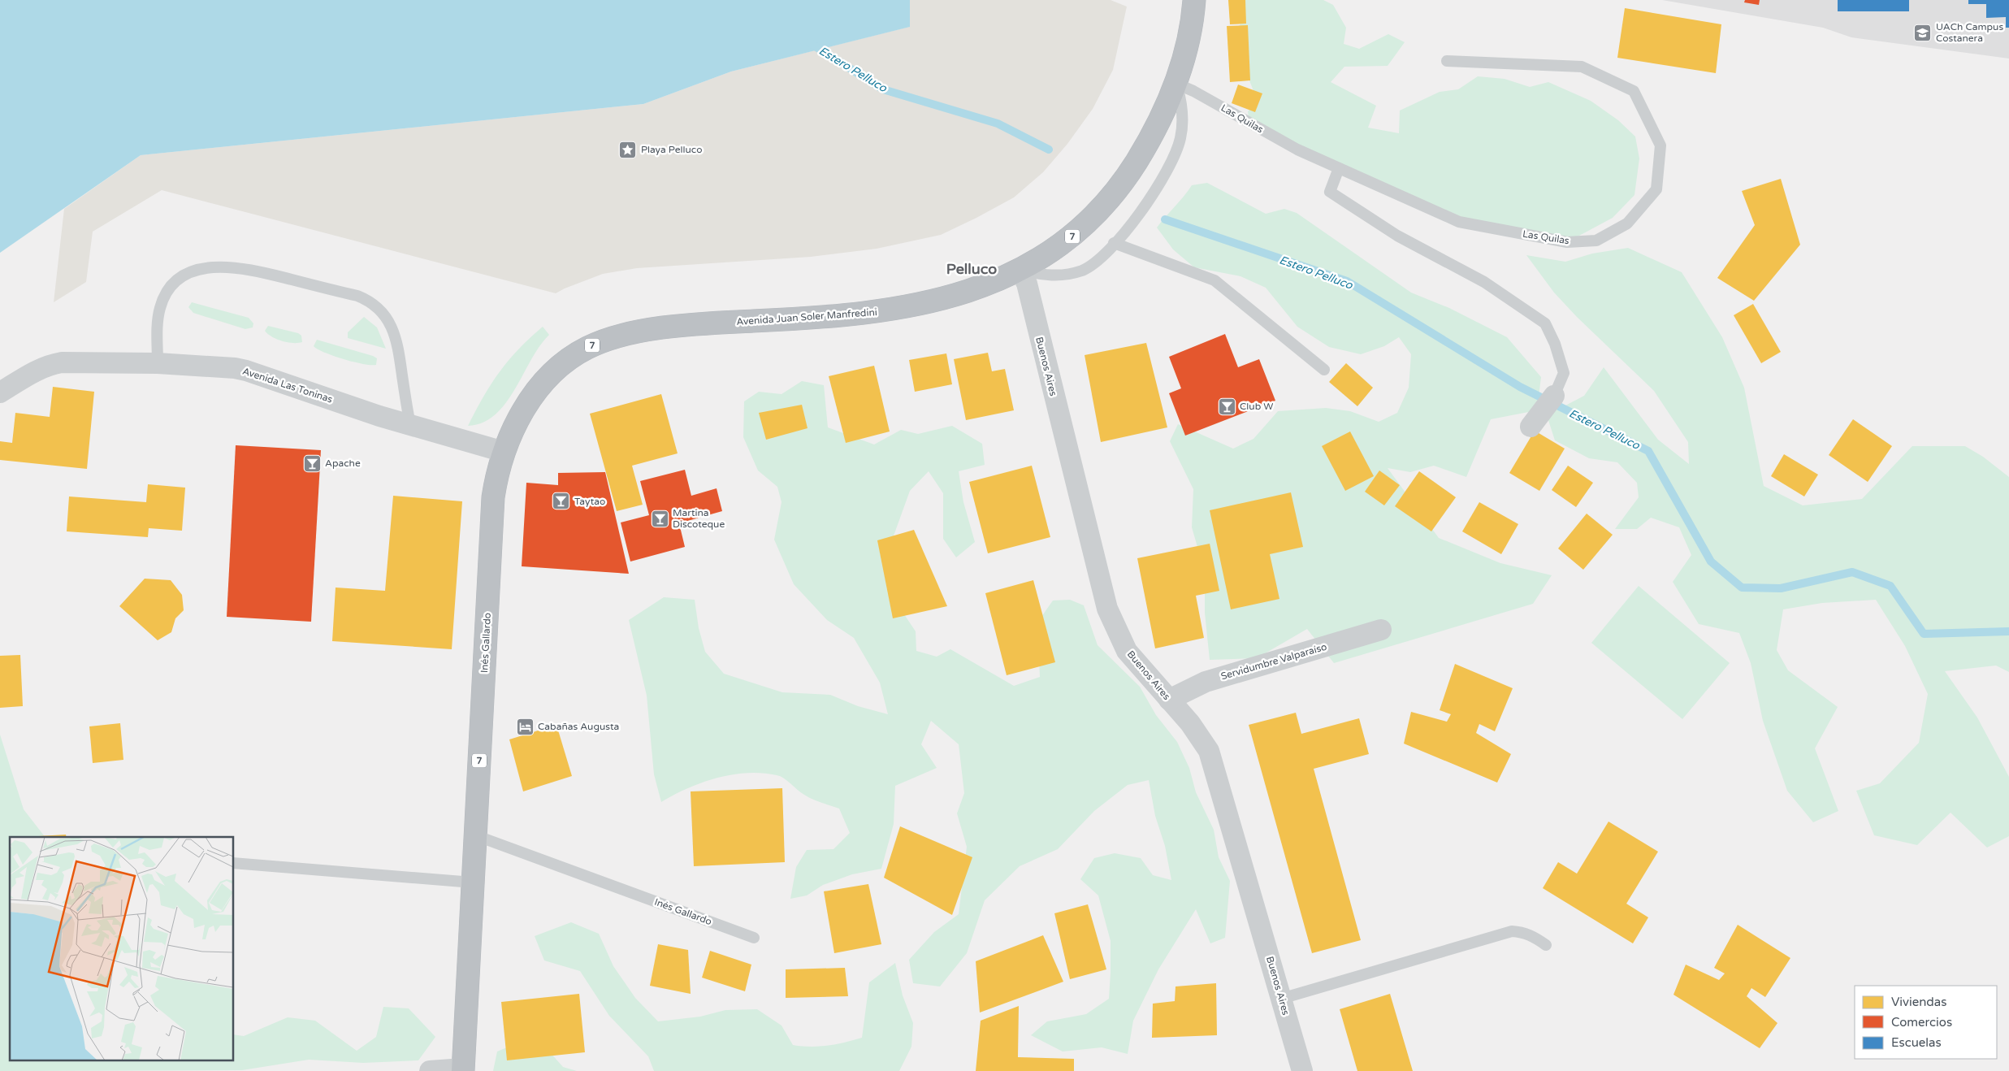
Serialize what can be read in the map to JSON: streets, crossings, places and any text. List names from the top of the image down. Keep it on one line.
{"streets":{"highway":["7","Avenida Juan Soler Manfredini","Inés Gallardo"],"street":["Buenos Aires","Avenida Las Toninas","Servidumbre Valparaíso"],"lane":["Las Quilas"]},"crossings":[["Las Quilas","Avenida Juan Soler Manfredini"],["Avenida Juan Soler Manfredini","Buenos Aires"],["Avenida Juan Soler Manfredini","Avenida Las Toninas"],["Avenida Juan Soler Manfredini","Inés Gallardo"],["Buenos Aires","Servidumbre Valparaíso"],["Avenida Las Toninas","Inés Gallardo"]],"districts":["Pelluco"],"water":["Estero Pelluco"],"places":{"school or university":["UACh Campus Costanera"],"place":["Playa Pelluco"],"bar":["Club W","Apache","Taytao","Martina Discoteque"],"hotel":["Cabañas Augusta"]},"legend":["Viviendas","Comercios","Escuelas"]}
